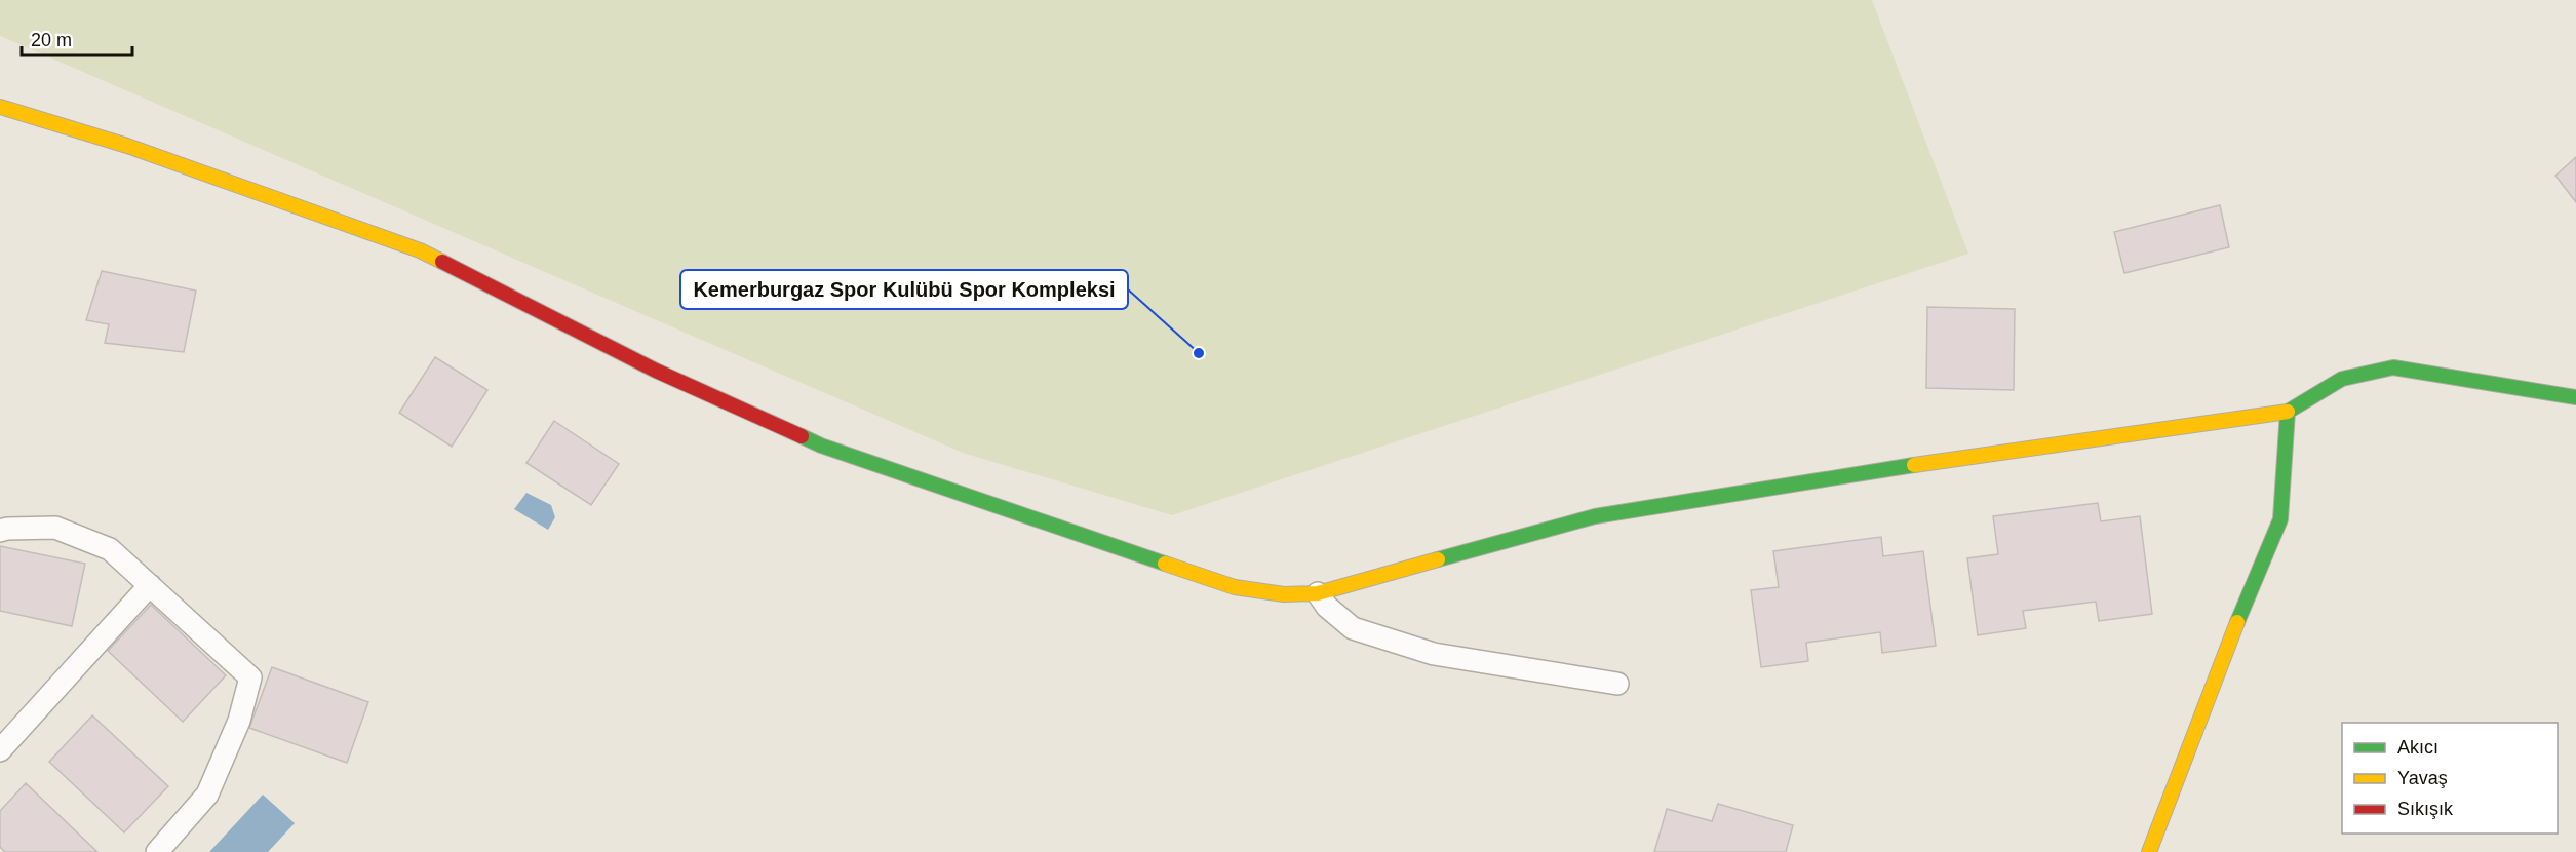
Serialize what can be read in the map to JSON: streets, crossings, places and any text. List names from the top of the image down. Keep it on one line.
{"places":["Kemerburgaz Spor Kulübü Spor Kompleksi"],"legend":["Akıcı","Yavaş","Sıkışık"],"scale_bar":"20 m"}
